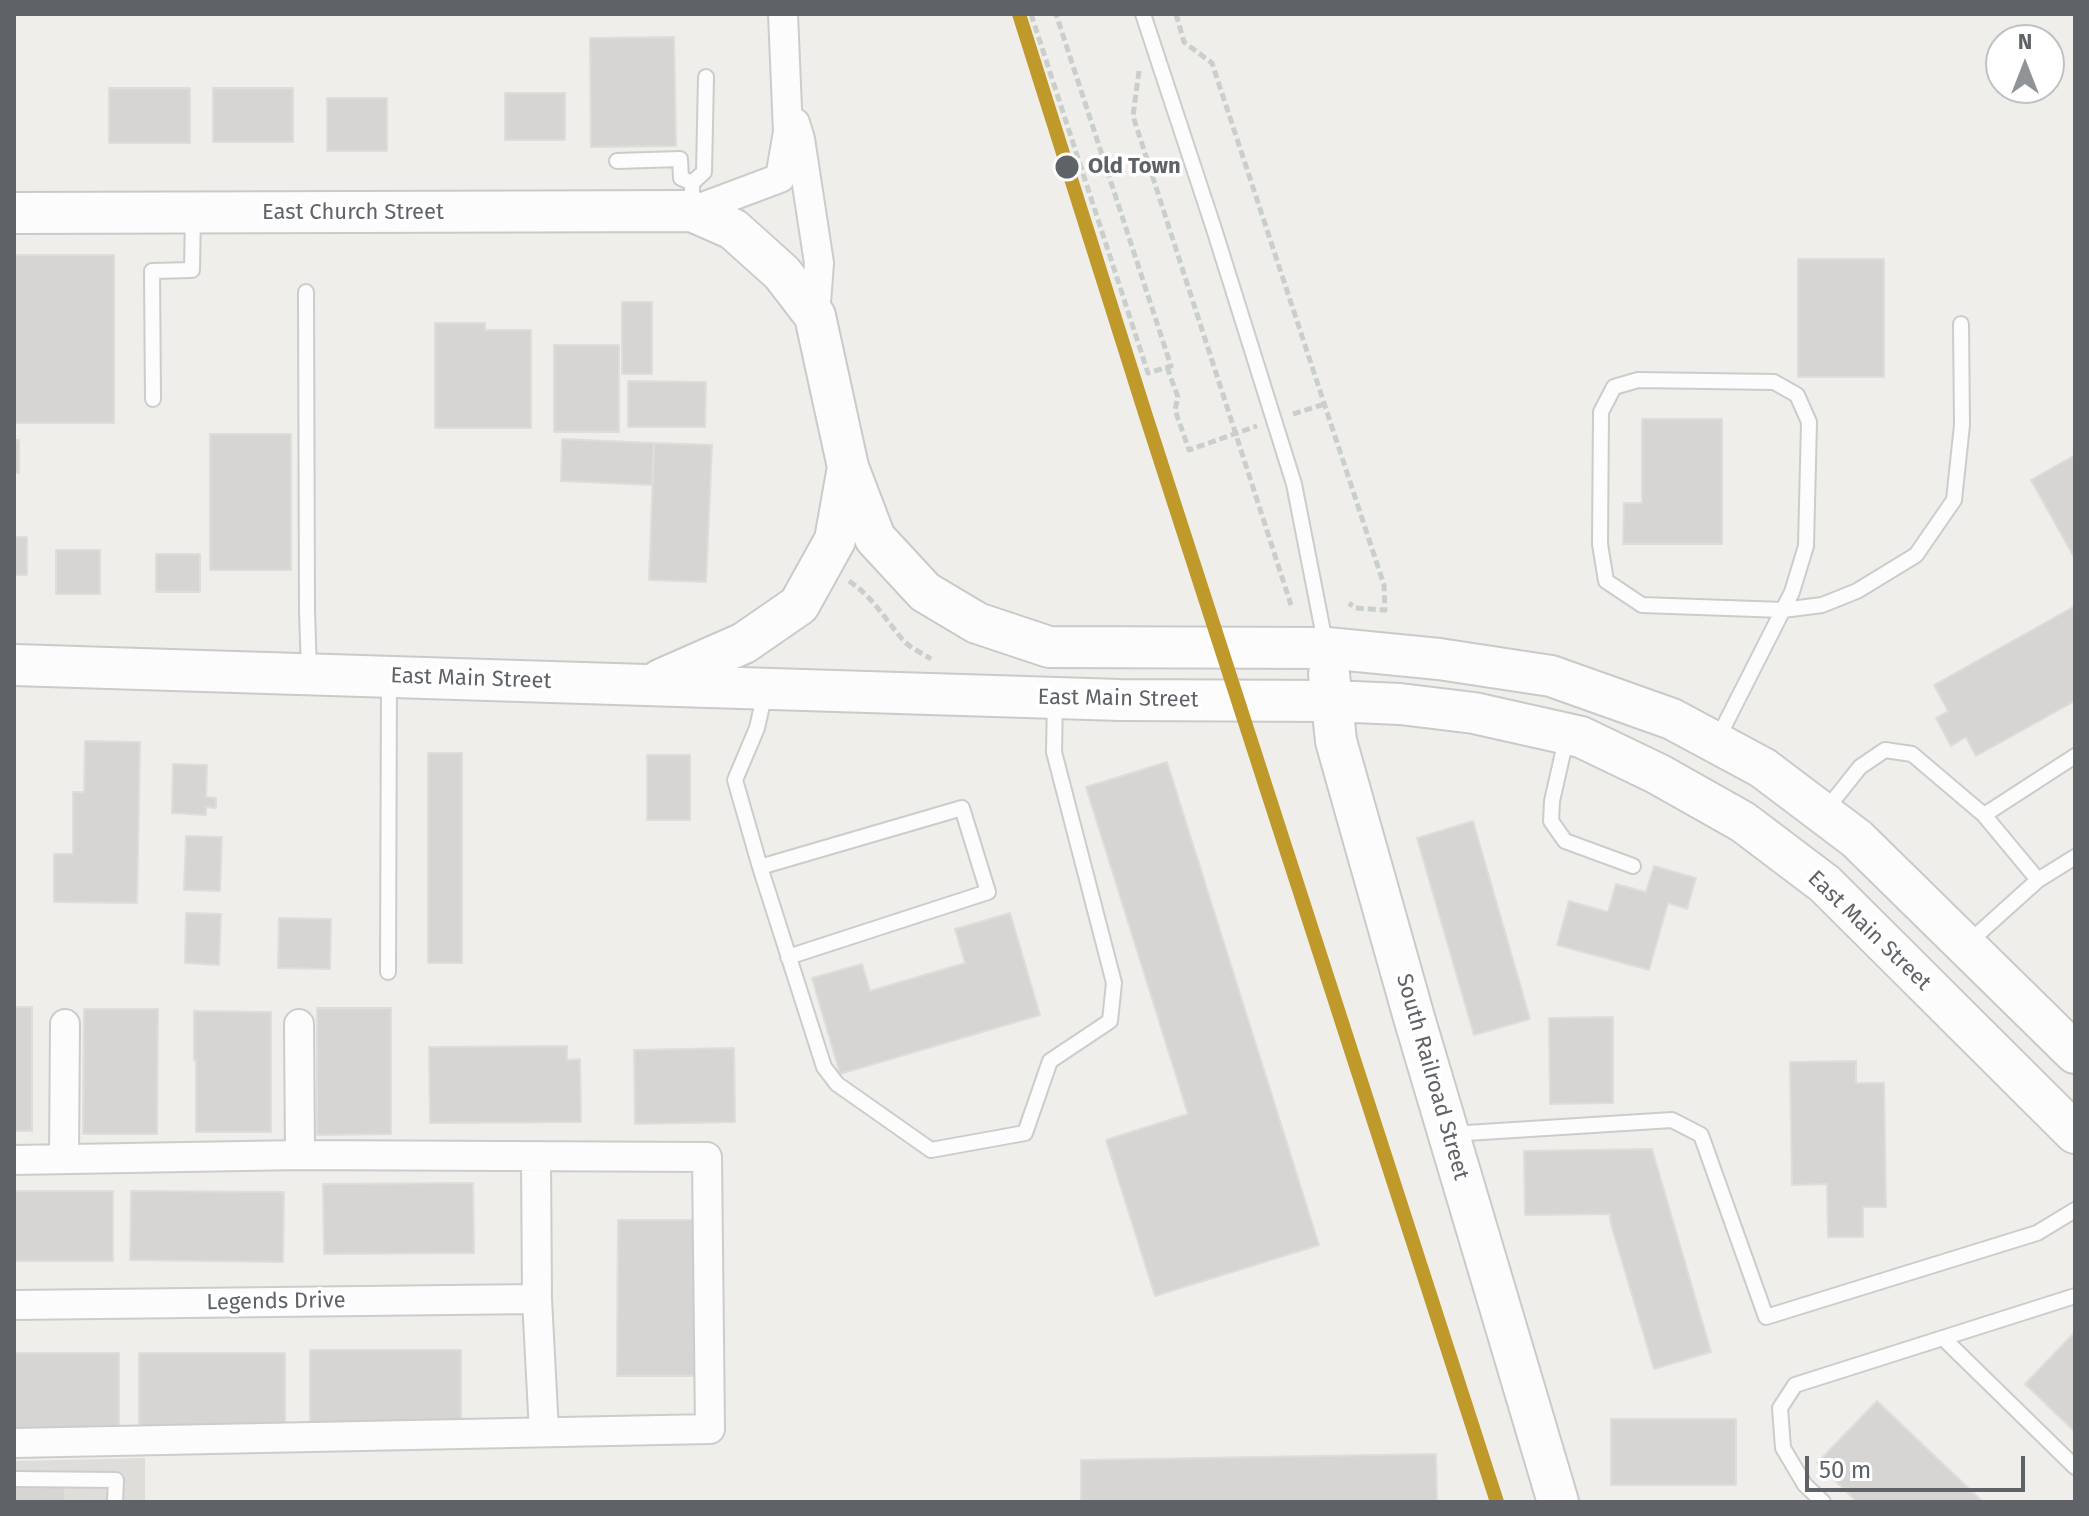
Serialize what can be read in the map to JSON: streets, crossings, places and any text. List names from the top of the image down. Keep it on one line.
{"streets":{"main road":["East Church Street","East Main Street","South Railroad Street"],"street":["Legends Drive"]},"crossings":[["East Main Street","South Railroad Street"]],"places":["Old Town"],"scale_bar":"50 m","north":"top"}
